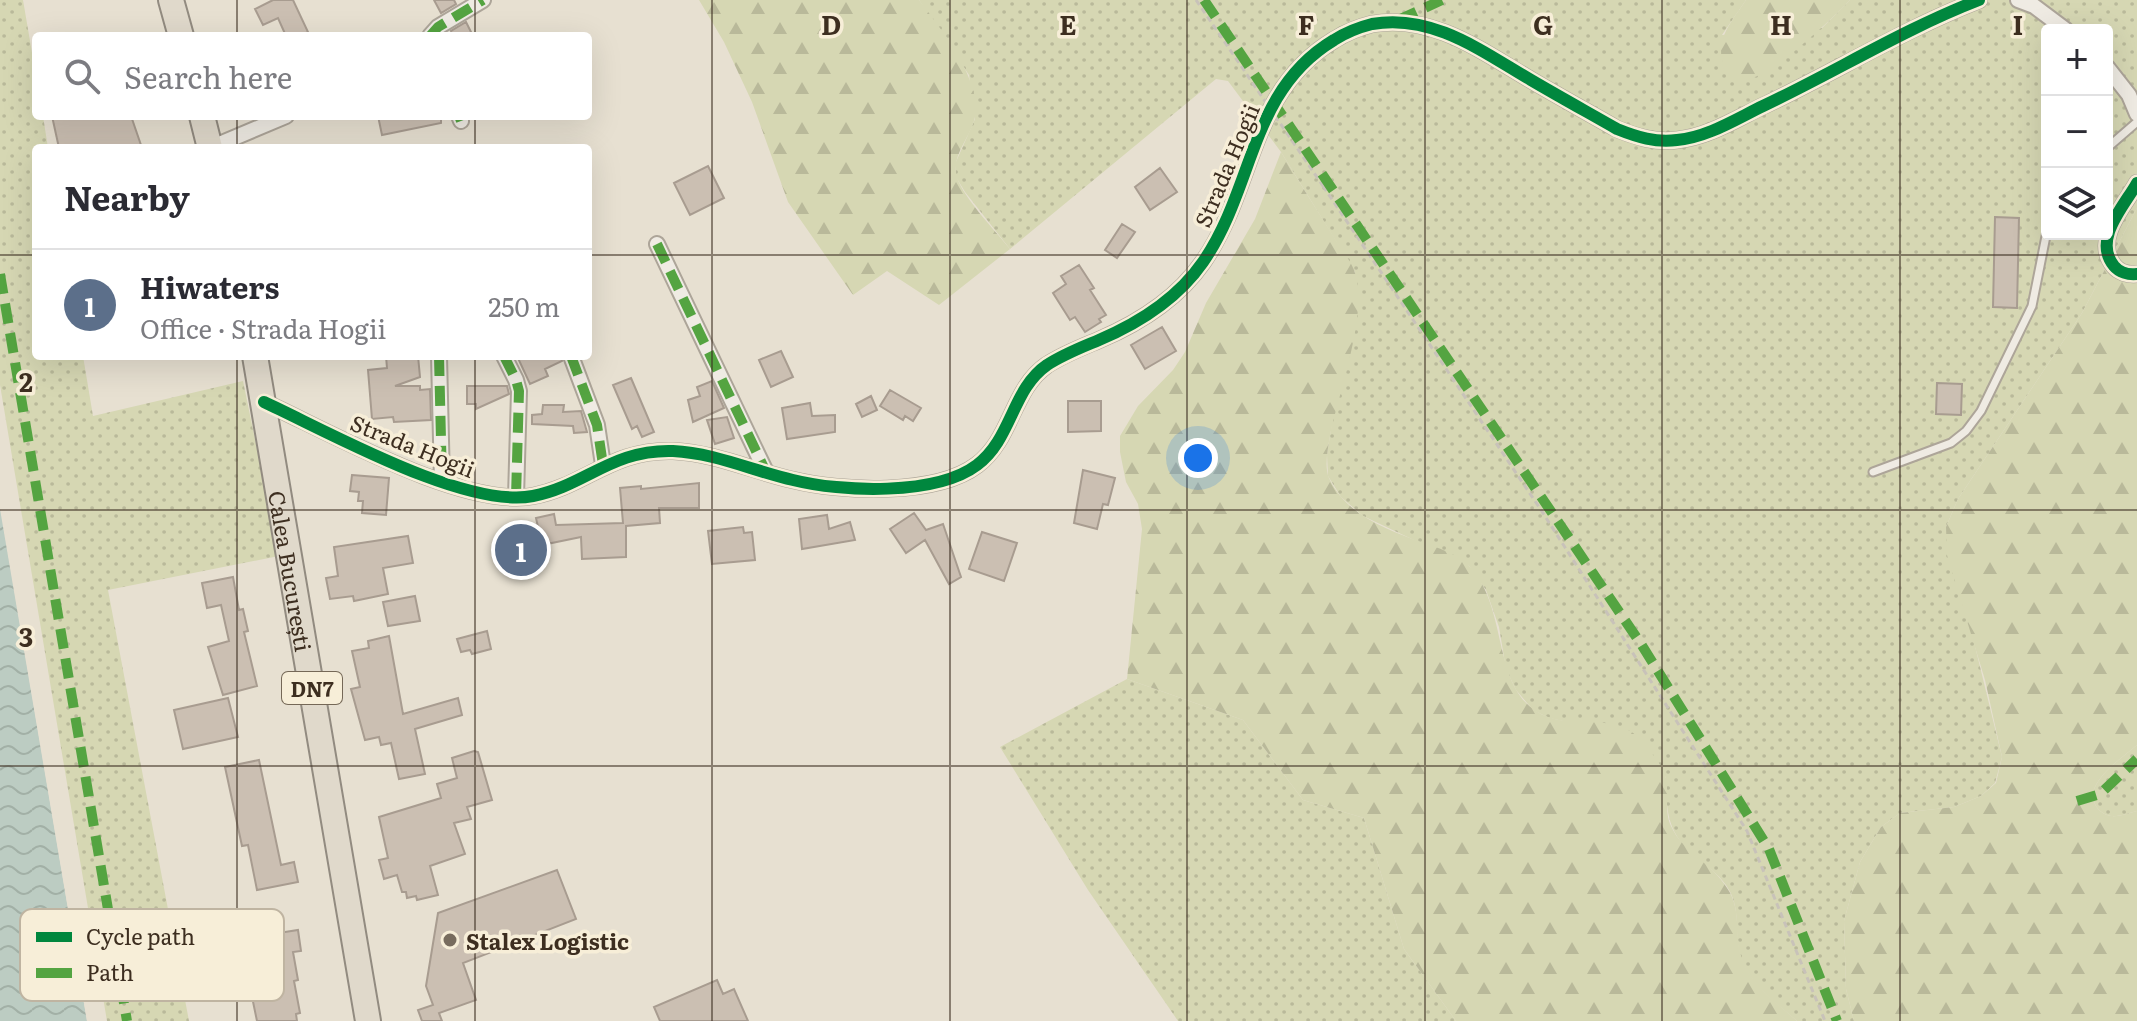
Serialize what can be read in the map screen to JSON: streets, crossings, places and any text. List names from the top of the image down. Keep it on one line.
{"streets":{"highway":["Calea București","DN7"],"street":["Strada Hogii"]},"crossings":[["Strada Hogii","Calea București"]],"places":["Stalex Logistic"],"legend":["Cycle path","Path"],"page":{"map_buttons":["+","−"],"search":"Search here","heading":"Nearby","list":[{"mark":"1","name":"Hiwaters","note":"Office · Strada Hogii","value":"250 m"}],"pins":"1"},"grid":{"columns":["D","E","F","G","H","I"],"rows":["2","3"]}}
